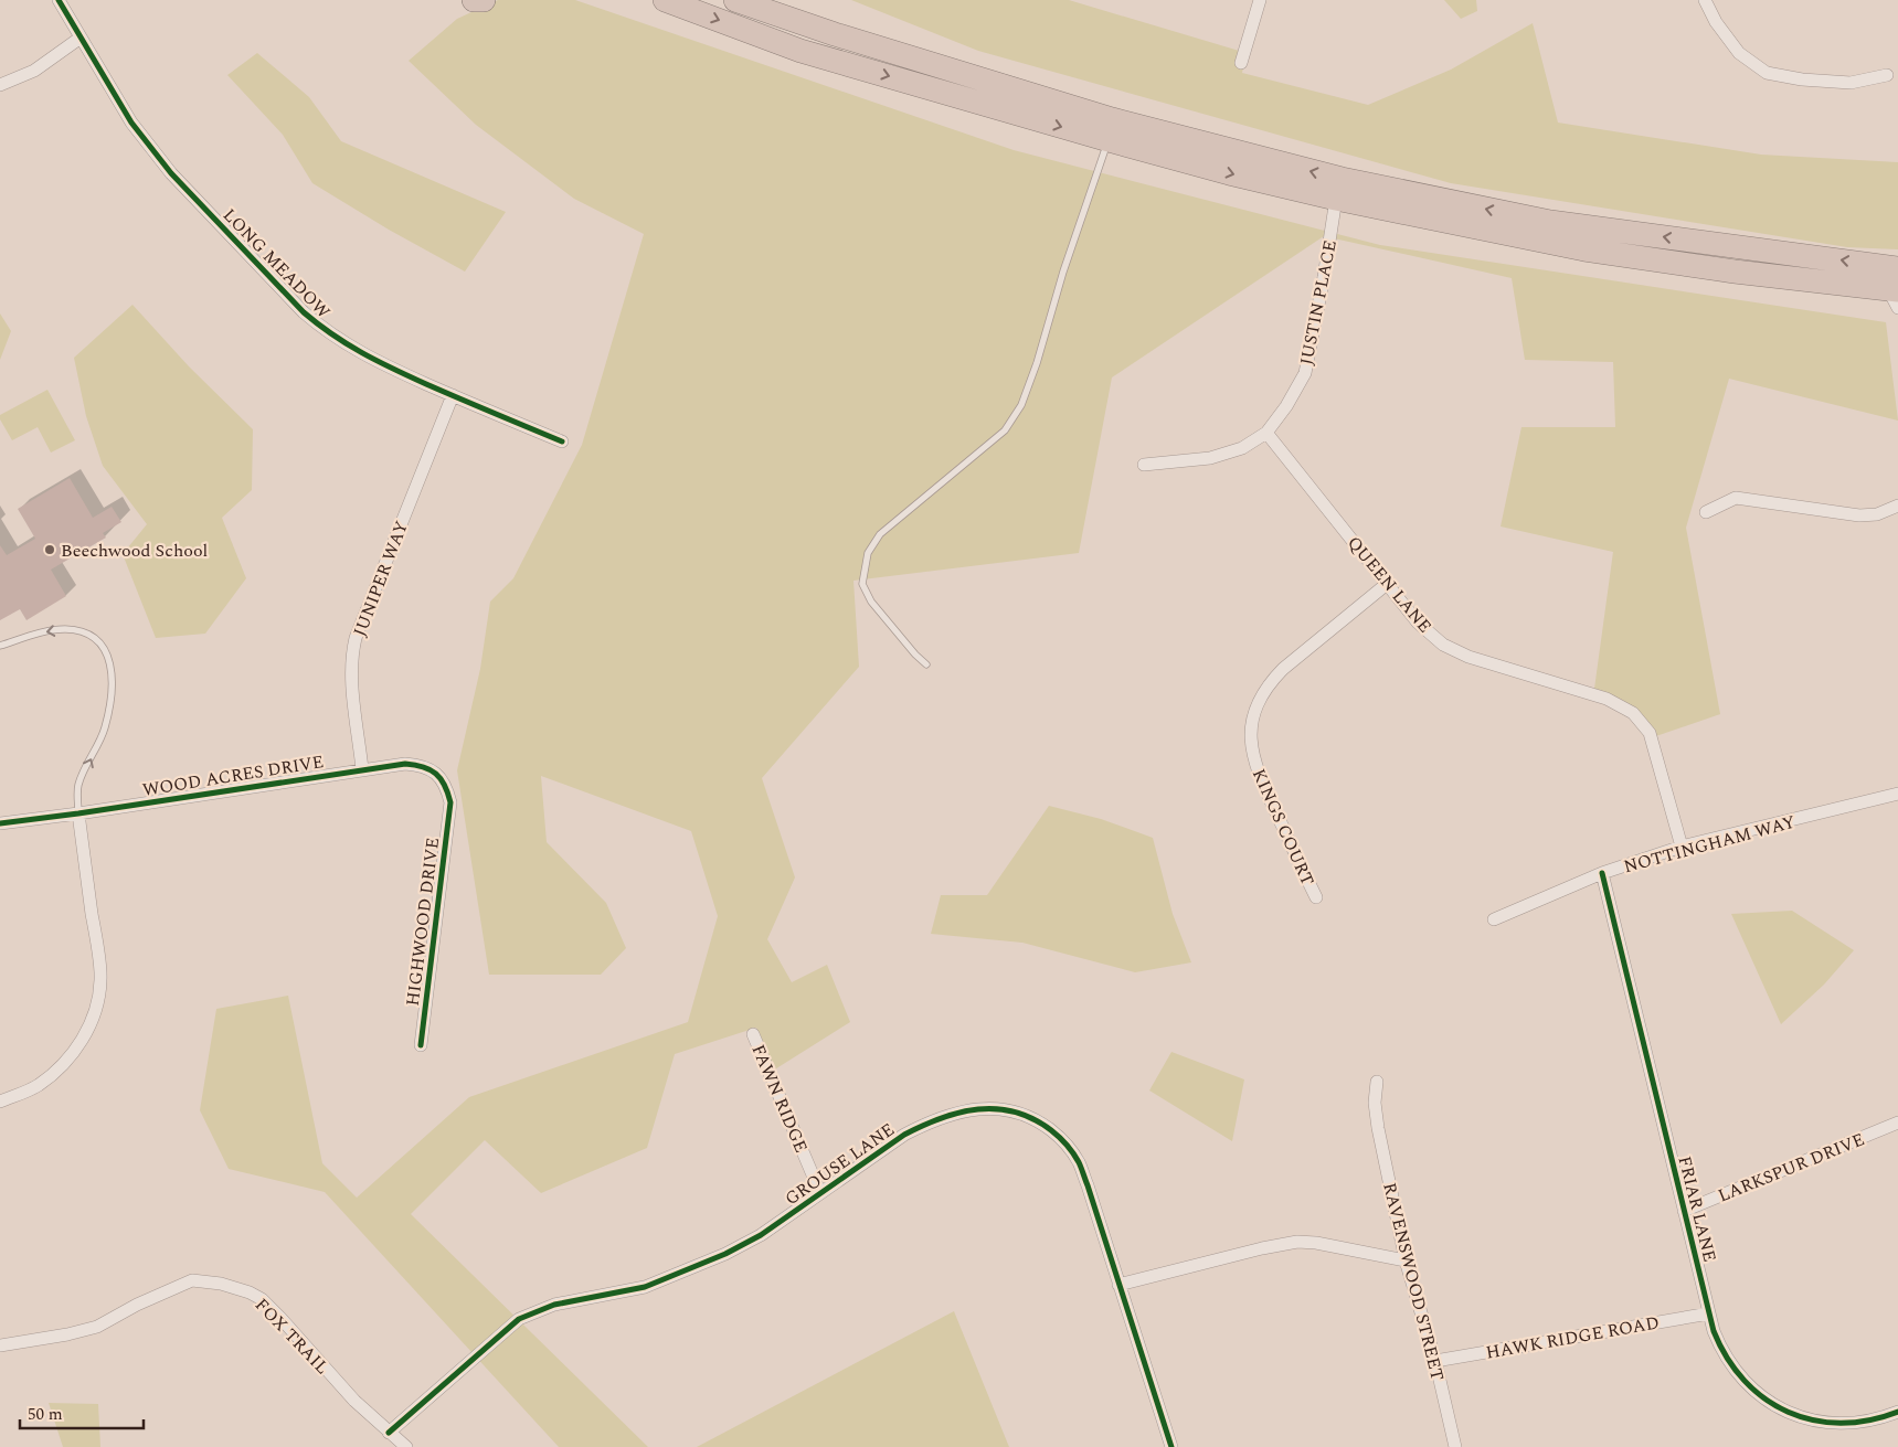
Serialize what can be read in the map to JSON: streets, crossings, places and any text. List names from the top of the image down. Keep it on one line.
{"streets":{"street":["LONG MEADOW","JUSTIN PLACE","JUNIPER WAY","QUEEN LANE","WOOD ACRES DRIVE","KINGS COURT","NOTTINGHAM WAY","HIGHWOOD DRIVE","FAWN RIDGE","GROUSE LANE","LARKSPUR DRIVE","FRIAR LANE","RAVENSWOOD STREET","FOX TRAIL","HAWK RIDGE ROAD"]},"crossings":[["LONG MEADOW","JUNIPER WAY"],["JUSTIN PLACE","QUEEN LANE"],["JUNIPER WAY","WOOD ACRES DRIVE"],["QUEEN LANE","KINGS COURT"],["QUEEN LANE","NOTTINGHAM WAY"],["WOOD ACRES DRIVE","HIGHWOOD DRIVE"],["NOTTINGHAM WAY","FRIAR LANE"],["FAWN RIDGE","GROUSE LANE"],["GROUSE LANE","FOX TRAIL"],["LARKSPUR DRIVE","FRIAR LANE"],["FRIAR LANE","HAWK RIDGE ROAD"],["RAVENSWOOD STREET","HAWK RIDGE ROAD"]],"places":["Beechwood School"],"scale_bar":"50 m"}
